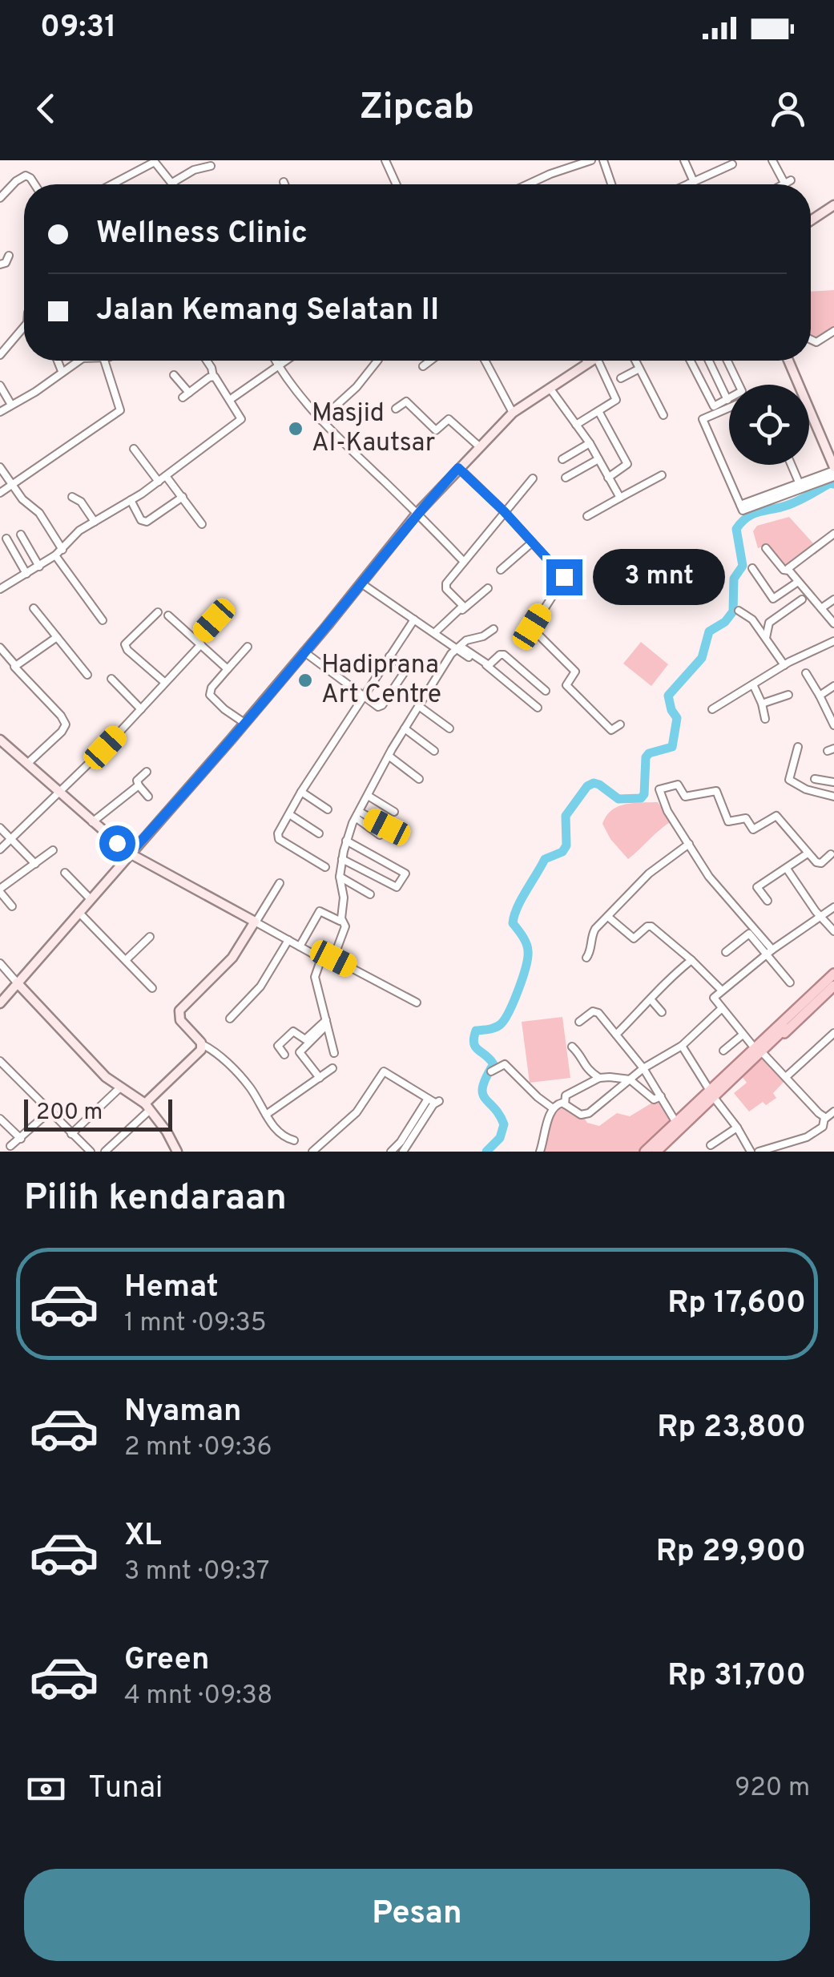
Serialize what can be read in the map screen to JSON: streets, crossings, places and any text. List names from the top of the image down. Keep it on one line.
{"places":["Masjid Al-Kautsar","Hadiprana Art Centre"],"scale_bar":"200 m","page":{"status":"09:31","header":"Zipcab","banner":["Wellness Clinic","Jalan Kemang Selatan II"],"bubble":"3 mnt","scale":"200 m","heading":"Pilih kendaraan","list":[{"name":"Hemat","note":"1 mnt · 09:35","value":"Rp 17,600"},{"name":"Nyaman","note":"2 mnt · 09:36","value":"Rp 23,800"},{"name":"XL","note":"3 mnt · 09:37","value":"Rp 29,900"},{"name":"Green","note":"4 mnt · 09:38","value":"Rp 31,700"}],"pay":["Tunai","920 m"],"buttons":"Pesan"}}
